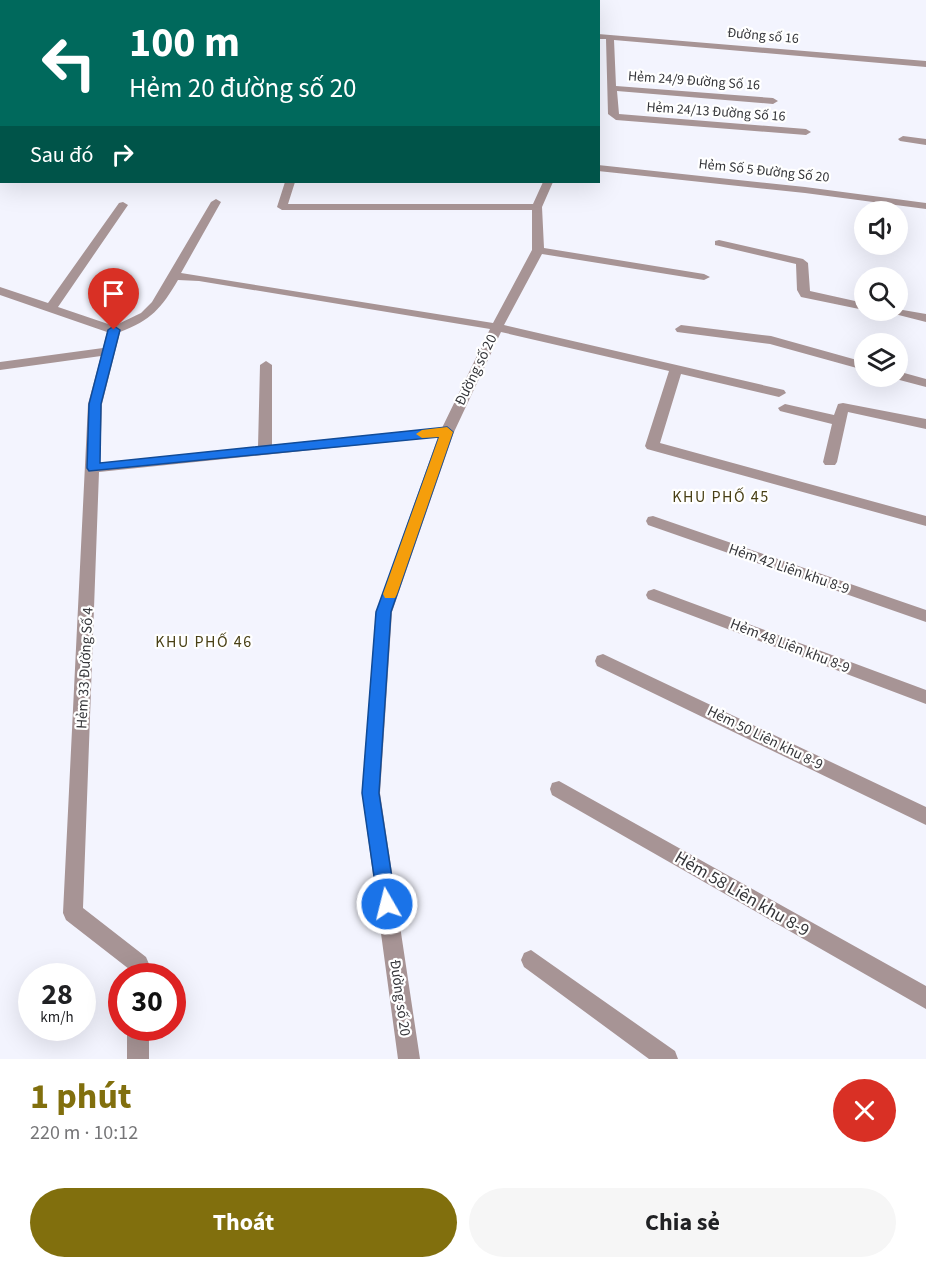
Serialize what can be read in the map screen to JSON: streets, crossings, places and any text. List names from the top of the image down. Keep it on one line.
{"streets":{"street":["Đường số 16","Hẻm 24/9 Đường Số 16","Hẻm 24/13 Đường Số 16","Hẻm Số 5 Đường Số 20","Đường số 20","Hẻm 42 Liên khu 8-9","Hẻm 48 Liên khu 8-9","Hẻm 33 Đường Số 4","Hẻm 50 Liên khu 8-9","Hẻm 58 Liên khu 8-9"]},"crossings":[["Hẻm 24/9 Đường Số 16","Hẻm 24/13 Đường Số 16"]],"districts":["KHU PHỐ 45","KHU PHỐ 46"],"page":{"turn":["100 m","Hẻm 20 đường số 20"],"then":"Sau đó","speed":"28 km/h","limit":"30","heading":["1 phút","220 m · 10:12"],"buttons":["Thoát","Chia sẻ"]}}
